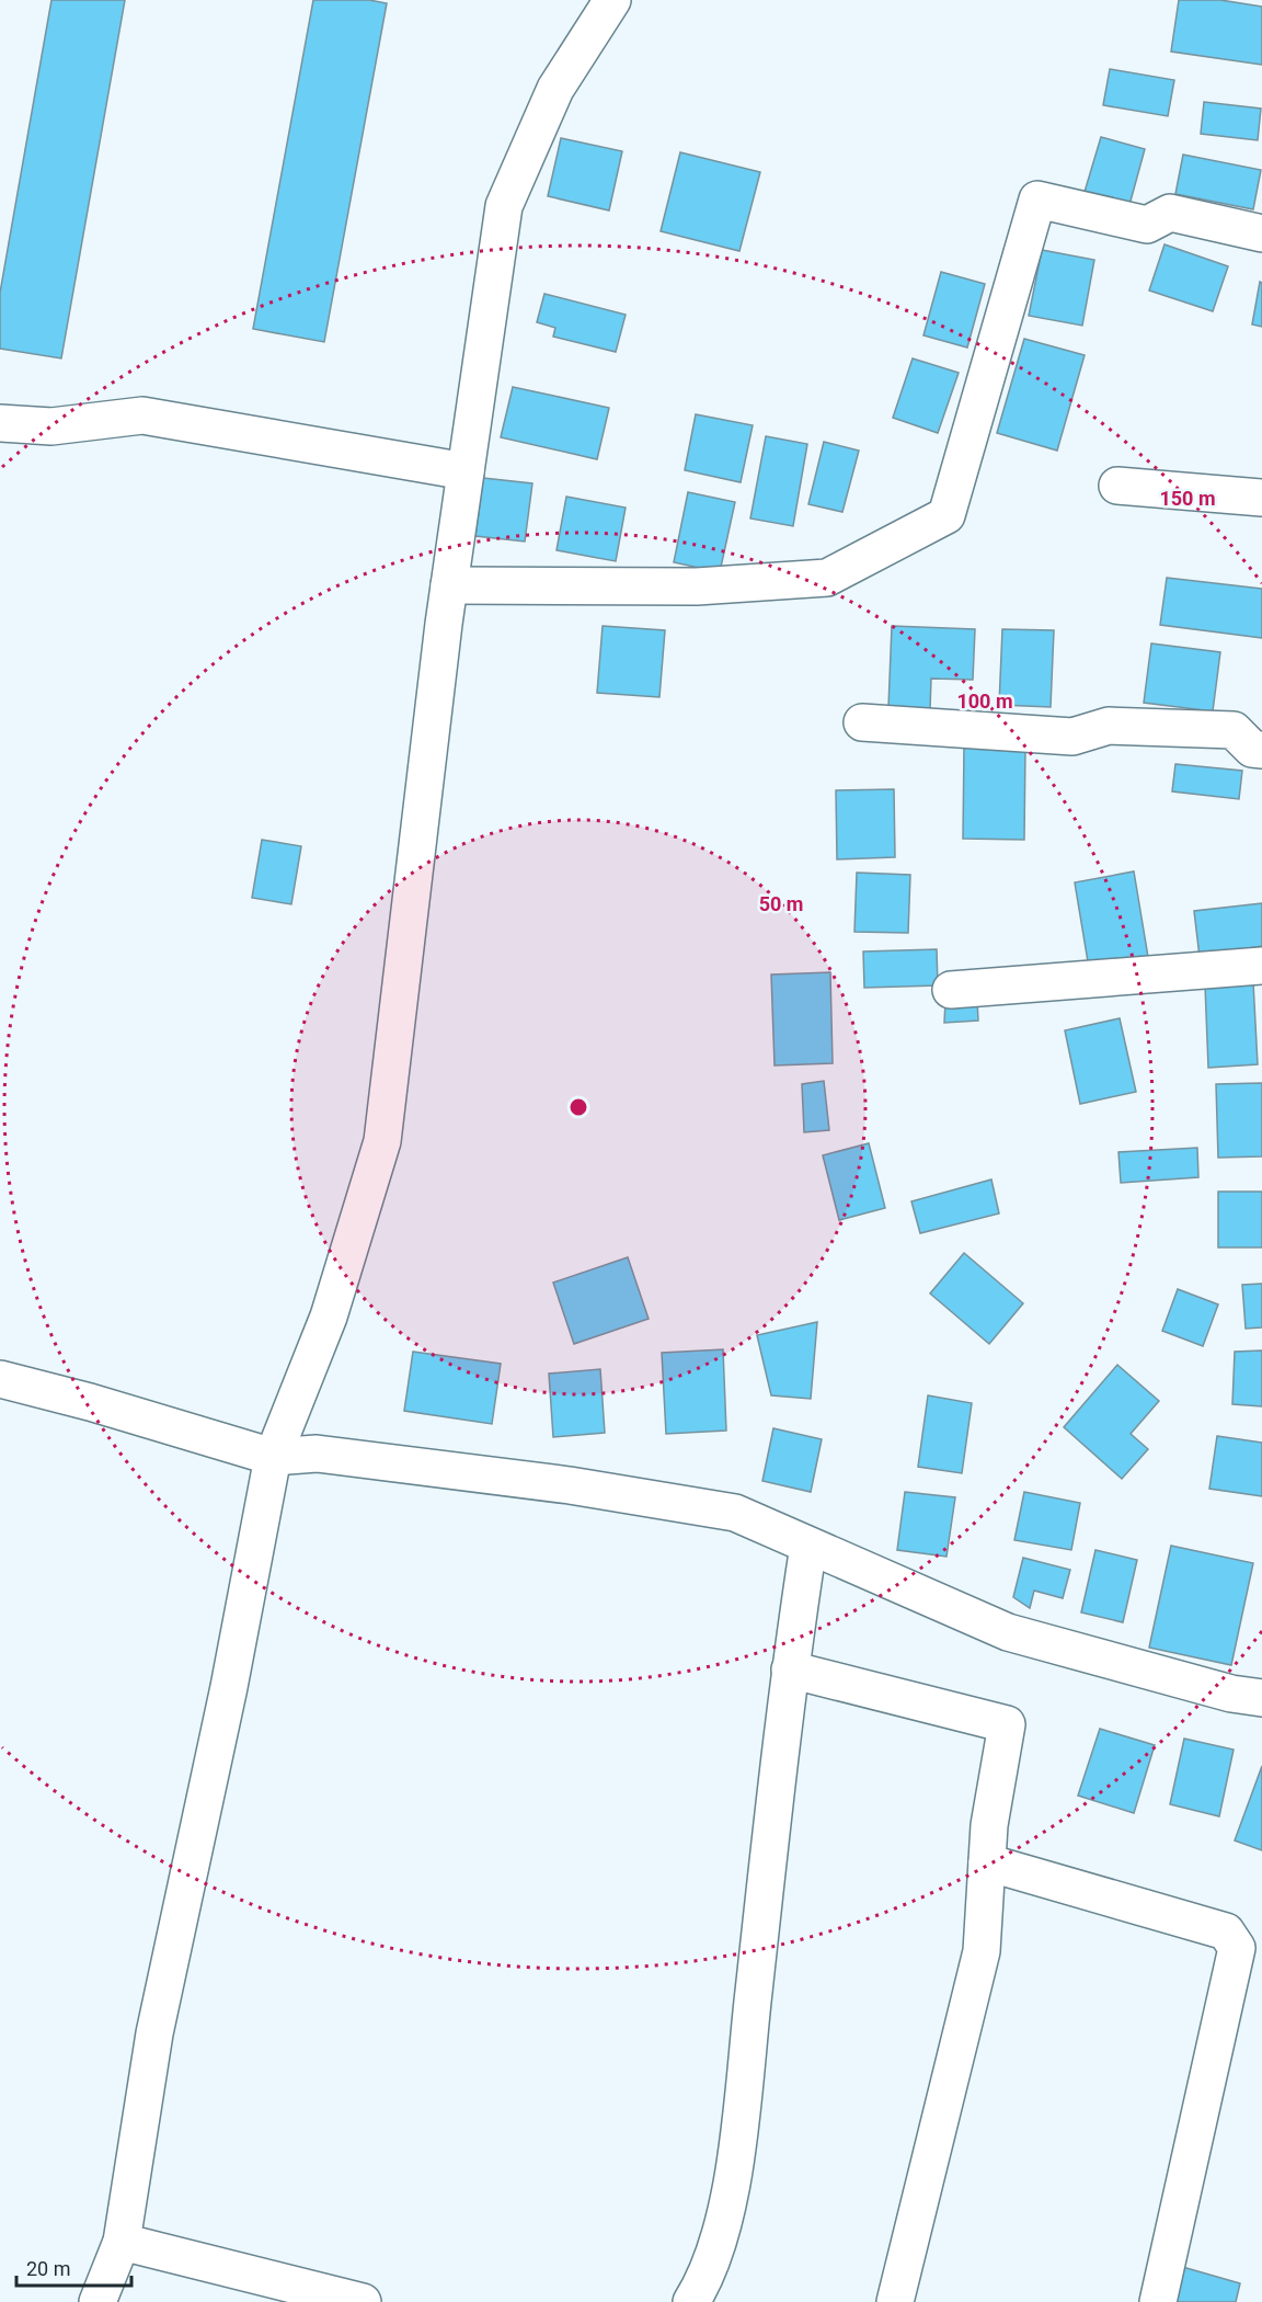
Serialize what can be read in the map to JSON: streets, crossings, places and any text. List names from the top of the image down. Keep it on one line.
{"scale_bar":"20 m","rings":["150 m","100 m","50 m"]}
